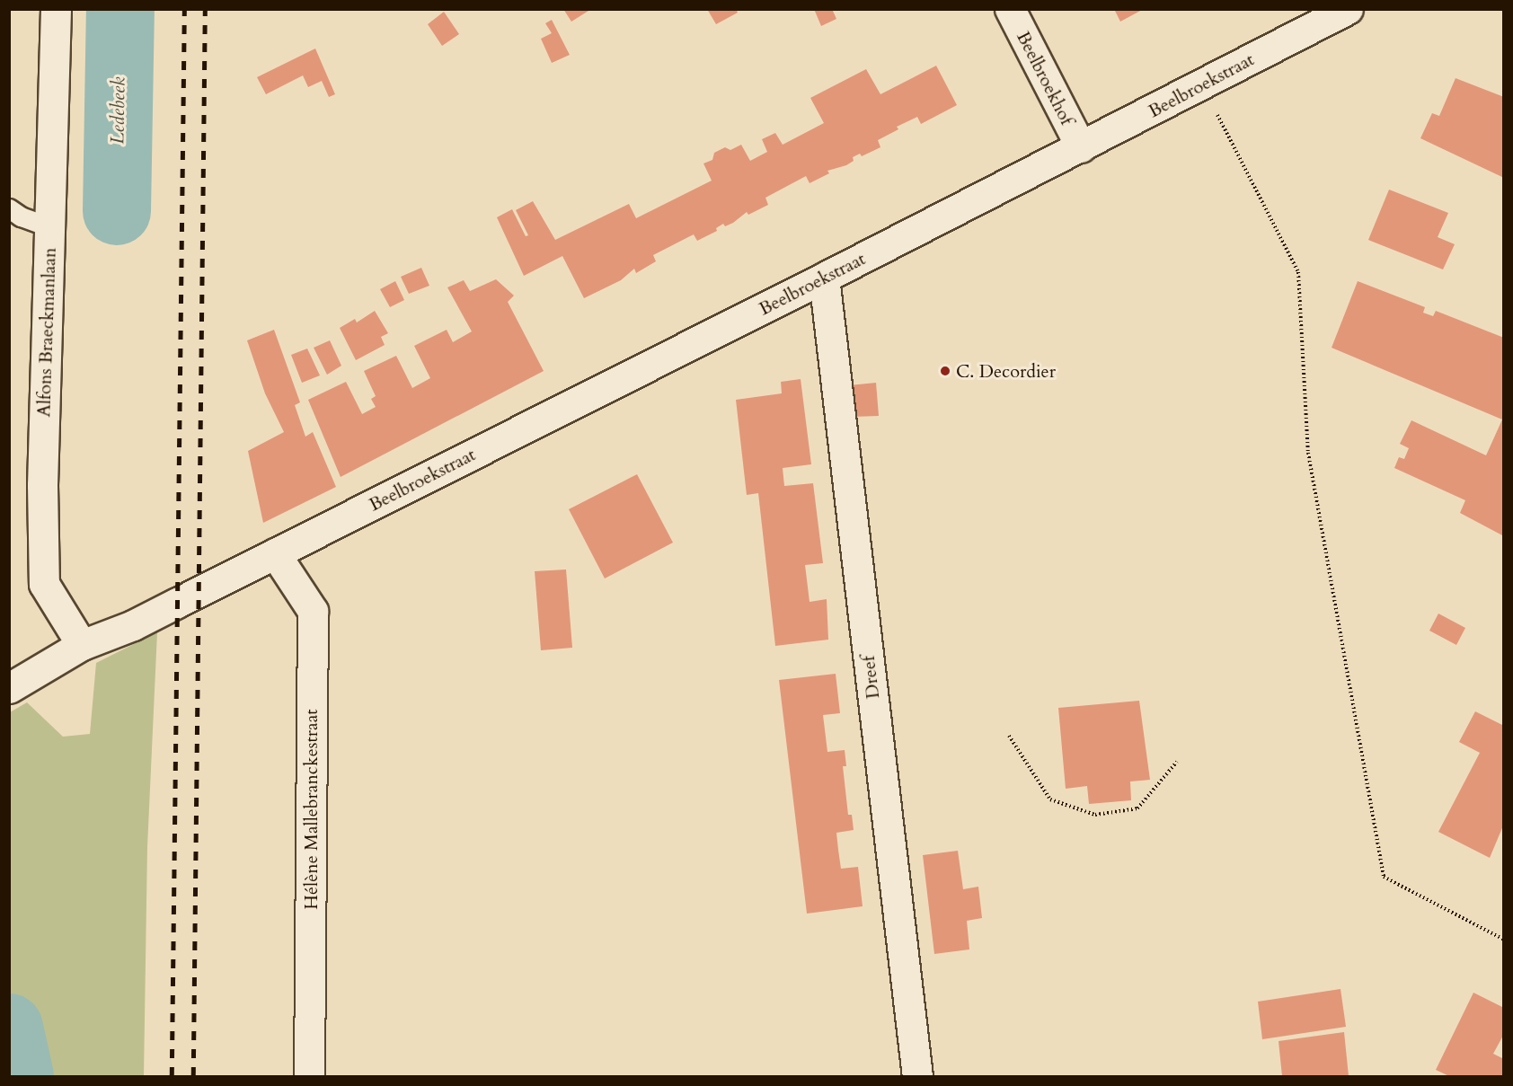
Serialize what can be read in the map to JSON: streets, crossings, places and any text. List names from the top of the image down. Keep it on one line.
{"streets":{"street":["Beelbroekhof","Beelbroekstraat","Alfons Braeckmanlaan","Dreef","Hélène Mallebranckestraat"]},"crossings":[["Beelbroekhof","Beelbroekstraat"],["Beelbroekstraat","Alfons Braeckmanlaan"],["Beelbroekstraat","Dreef"],["Beelbroekstraat","Hélène Mallebranckestraat"]],"water":["Ledebeek"],"places":["C. Decordier"]}
